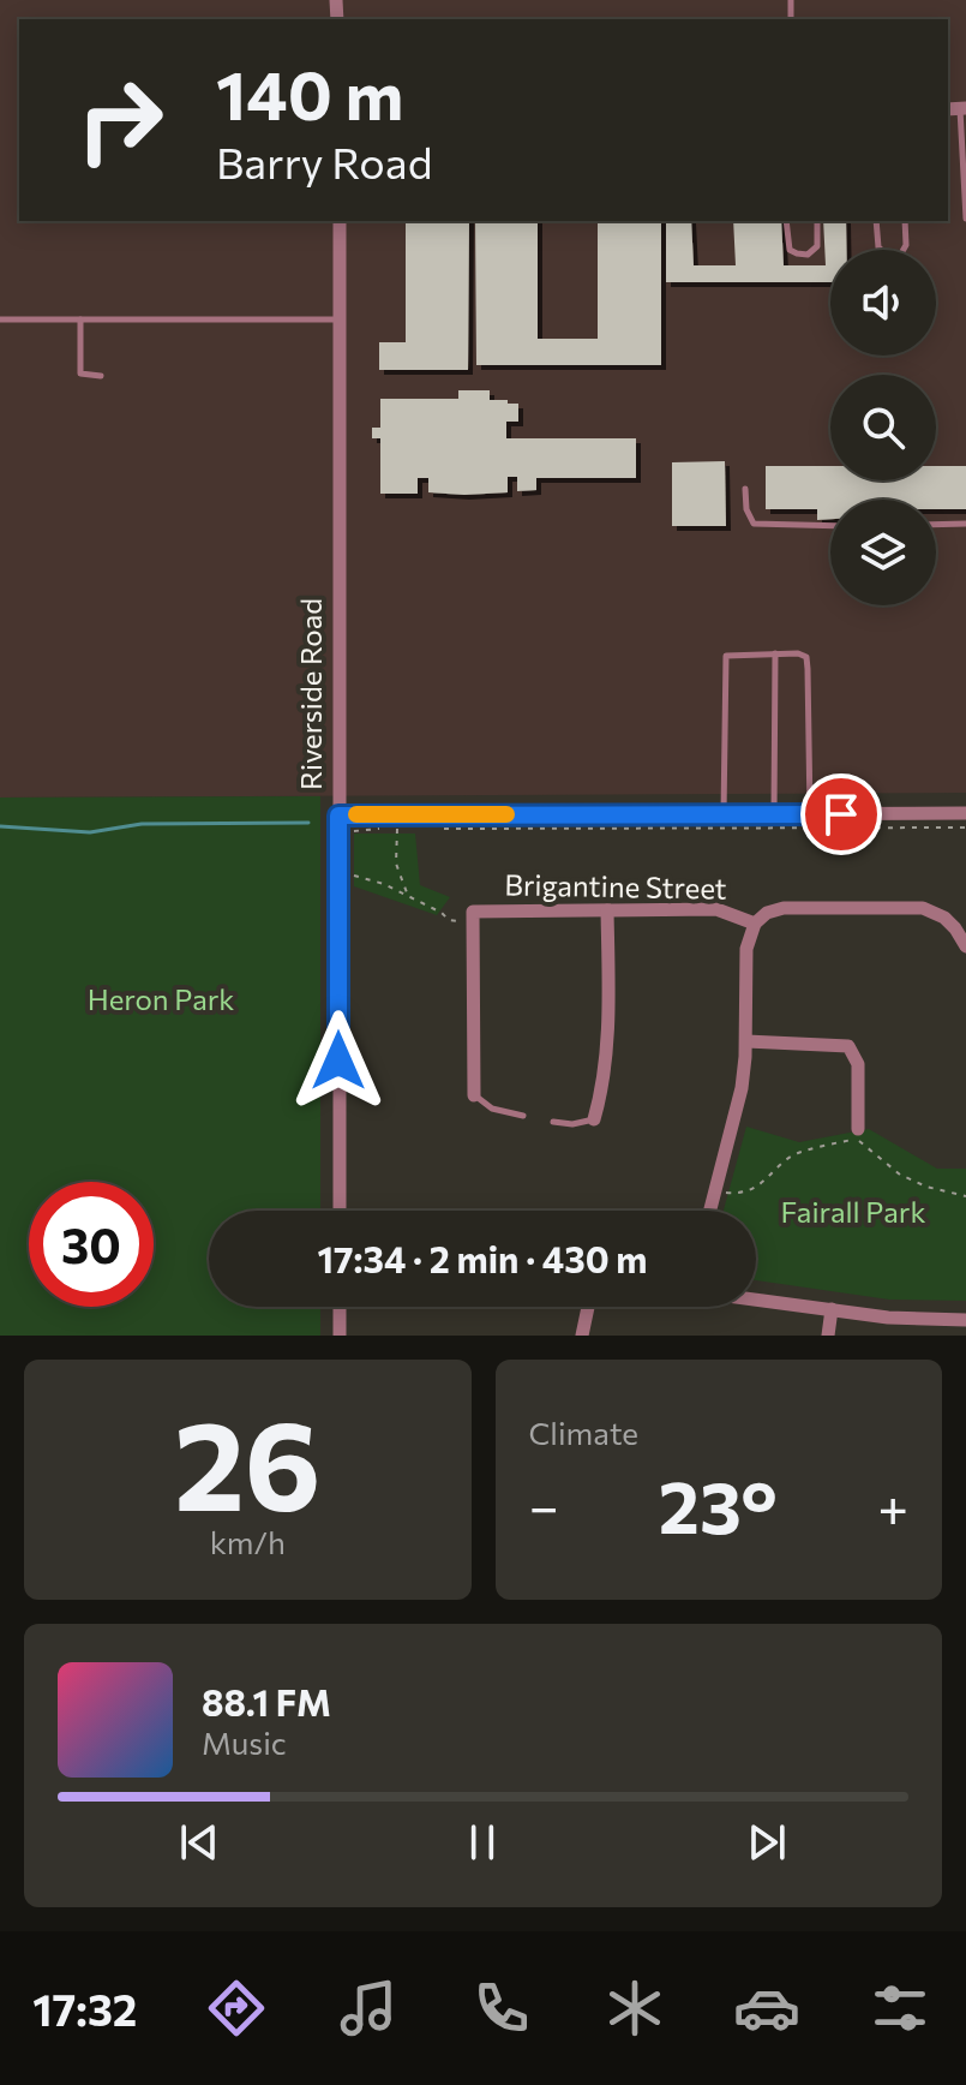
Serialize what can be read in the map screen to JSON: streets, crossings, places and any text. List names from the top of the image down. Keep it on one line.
{"streets":{"street":["Riverside Road","Brigantine Street"]},"parks":["Heron Park","Fairall Park"],"page":{"turn":["140 m","Barry Road"],"limit":"30","trip":"17:34 · 2 min · 430 m","tile":[["26","km/h"],"Climate"],"heat":["−","23°","+"],"song":["88.1 FM","Music"],"tabs":"17:32"}}
